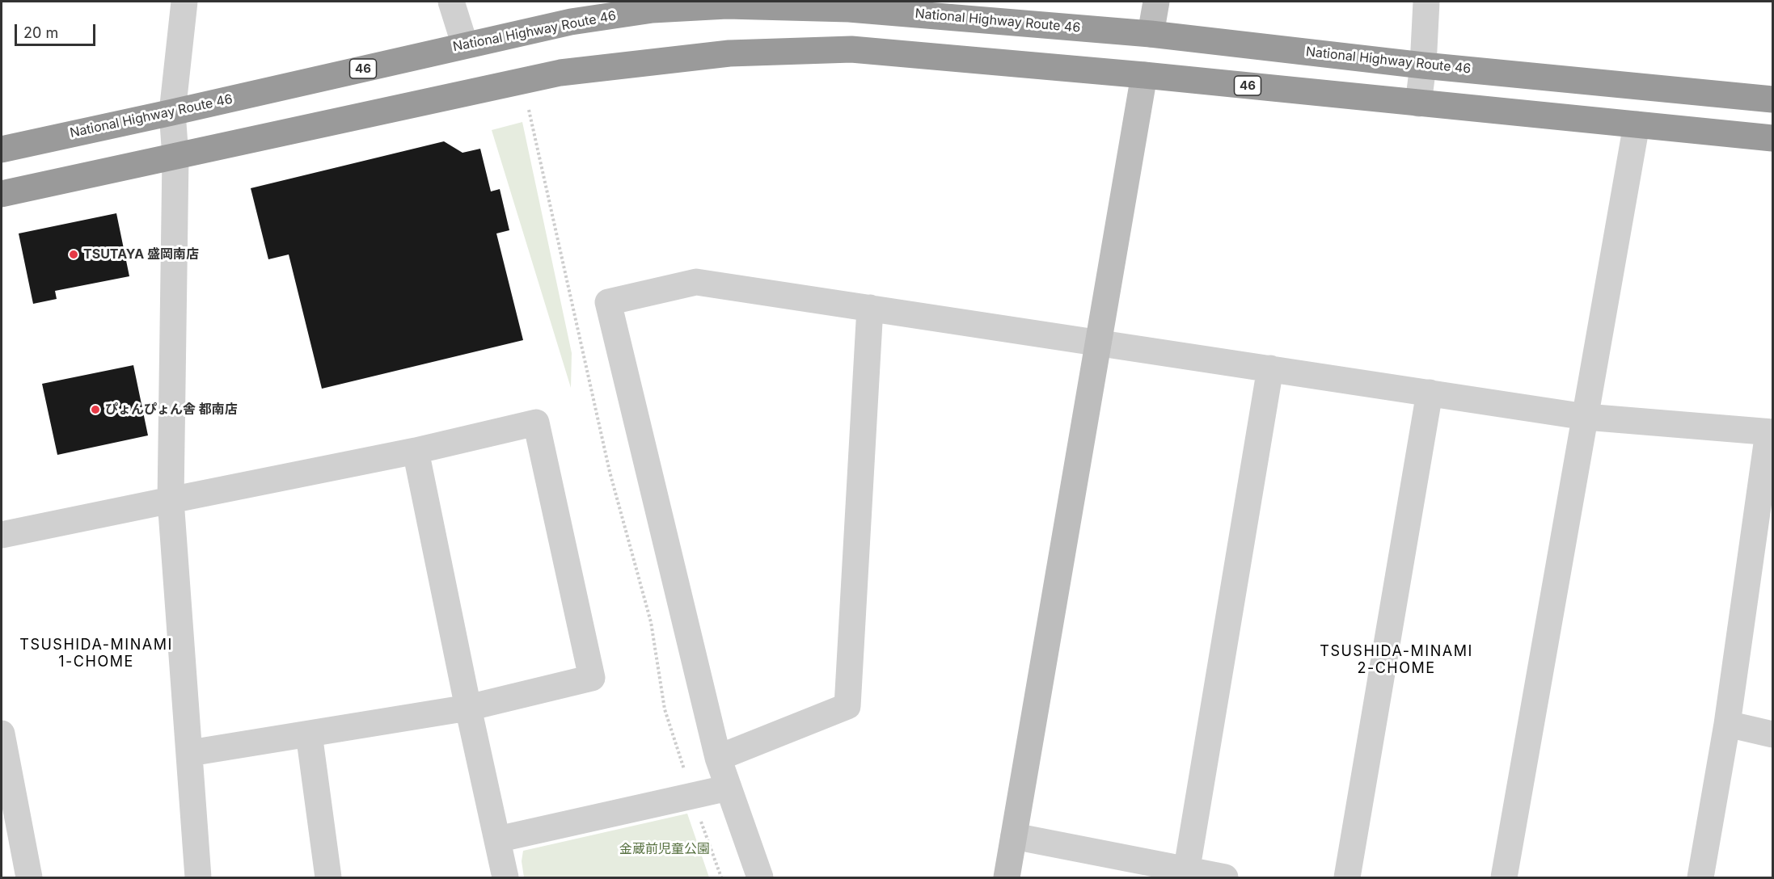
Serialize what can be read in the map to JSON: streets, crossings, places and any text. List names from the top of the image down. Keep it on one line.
{"streets":{"highway":["National Highway Route 46","46"]},"districts":["TSUSHIDA-MINAMI 1-CHOME","TSUSHIDA-MINAMI 2-CHOME"],"parks":["金蔵前児童公園"],"places":["TSUTAYA 盛岡南店","ぴょんぴょん舎 都南店"],"scale_bar":"20 m"}
